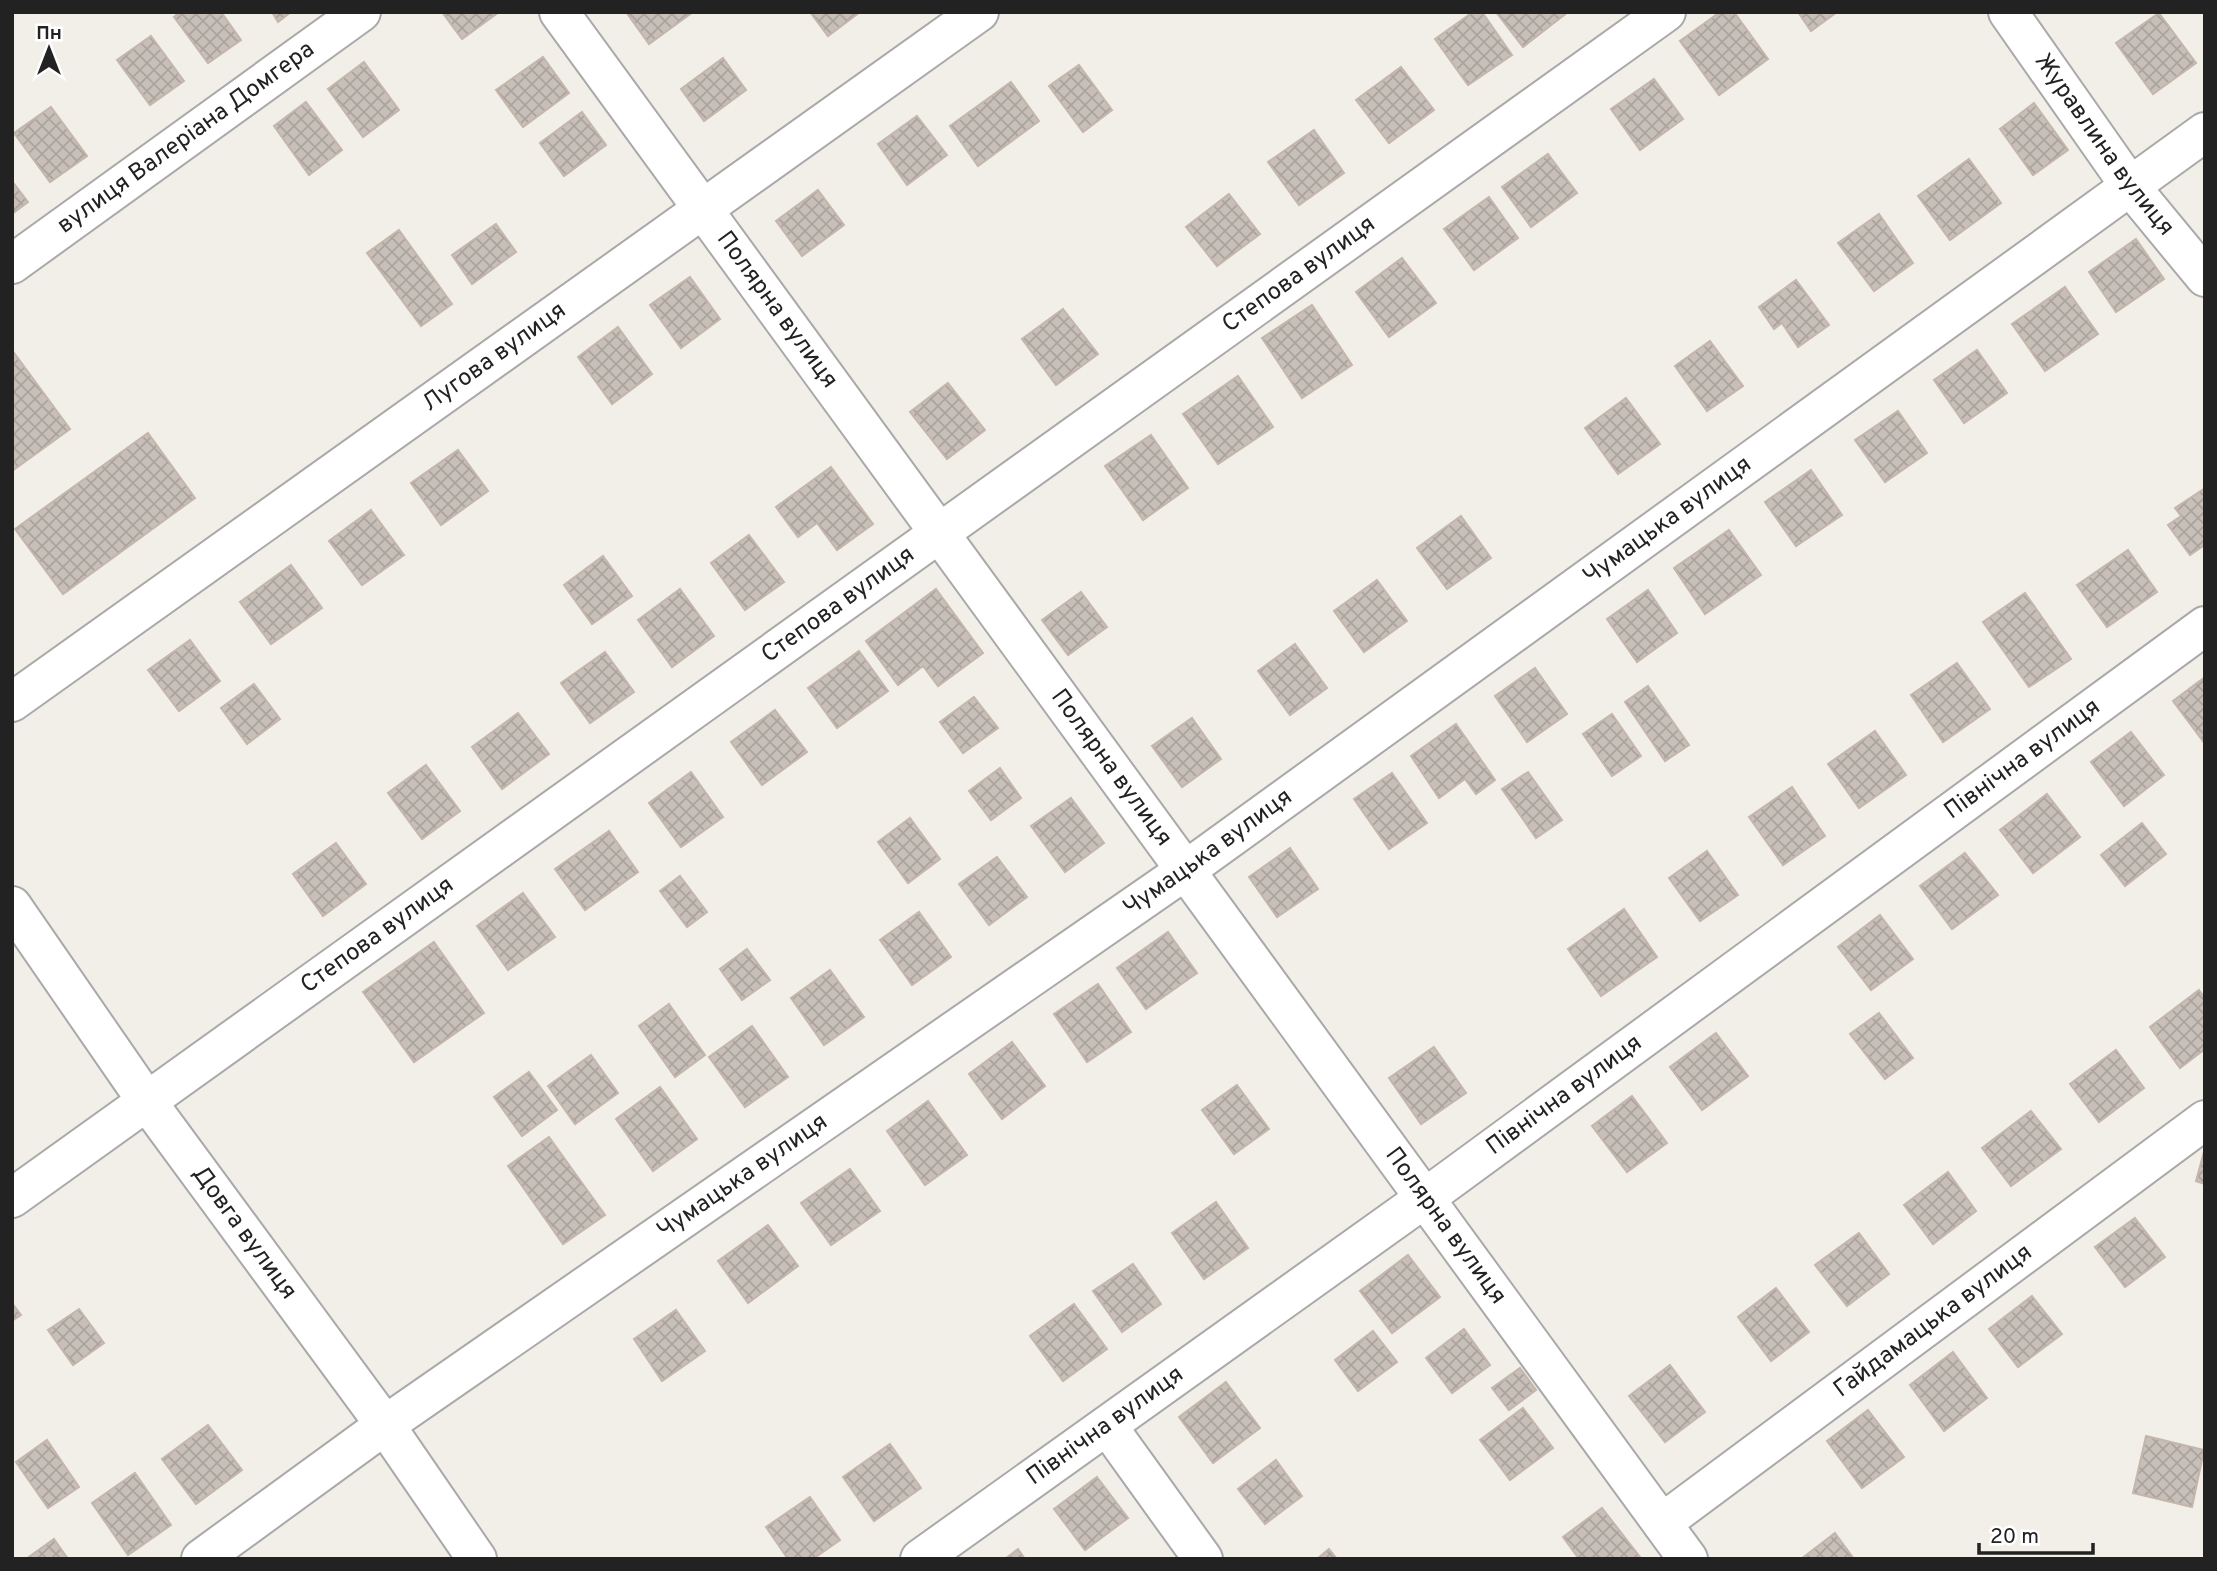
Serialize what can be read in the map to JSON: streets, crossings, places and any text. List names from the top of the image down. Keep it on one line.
{"streets":{"street":["вулиця Валеріана Домгера","Журавлина вулиця","Степова вулиця","Полярна вулиця","Лугова вулиця","Чумацька вулиця","Північна вулиця","Довга вулиця","Гайдамацька вулиця"]},"crossings":[["Журавлина вулиця","Чумацька вулиця"],["Степова вулиця","Полярна вулиця"],["Степова вулиця","Довга вулиця"],["Полярна вулиця","Лугова вулиця"],["Полярна вулиця","Чумацька вулиця"],["Полярна вулиця","Північна вулиця"],["Полярна вулиця","Гайдамацька вулиця"],["Чумацька вулиця","Довга вулиця"]],"scale_bar":"20 m","north":"top"}
